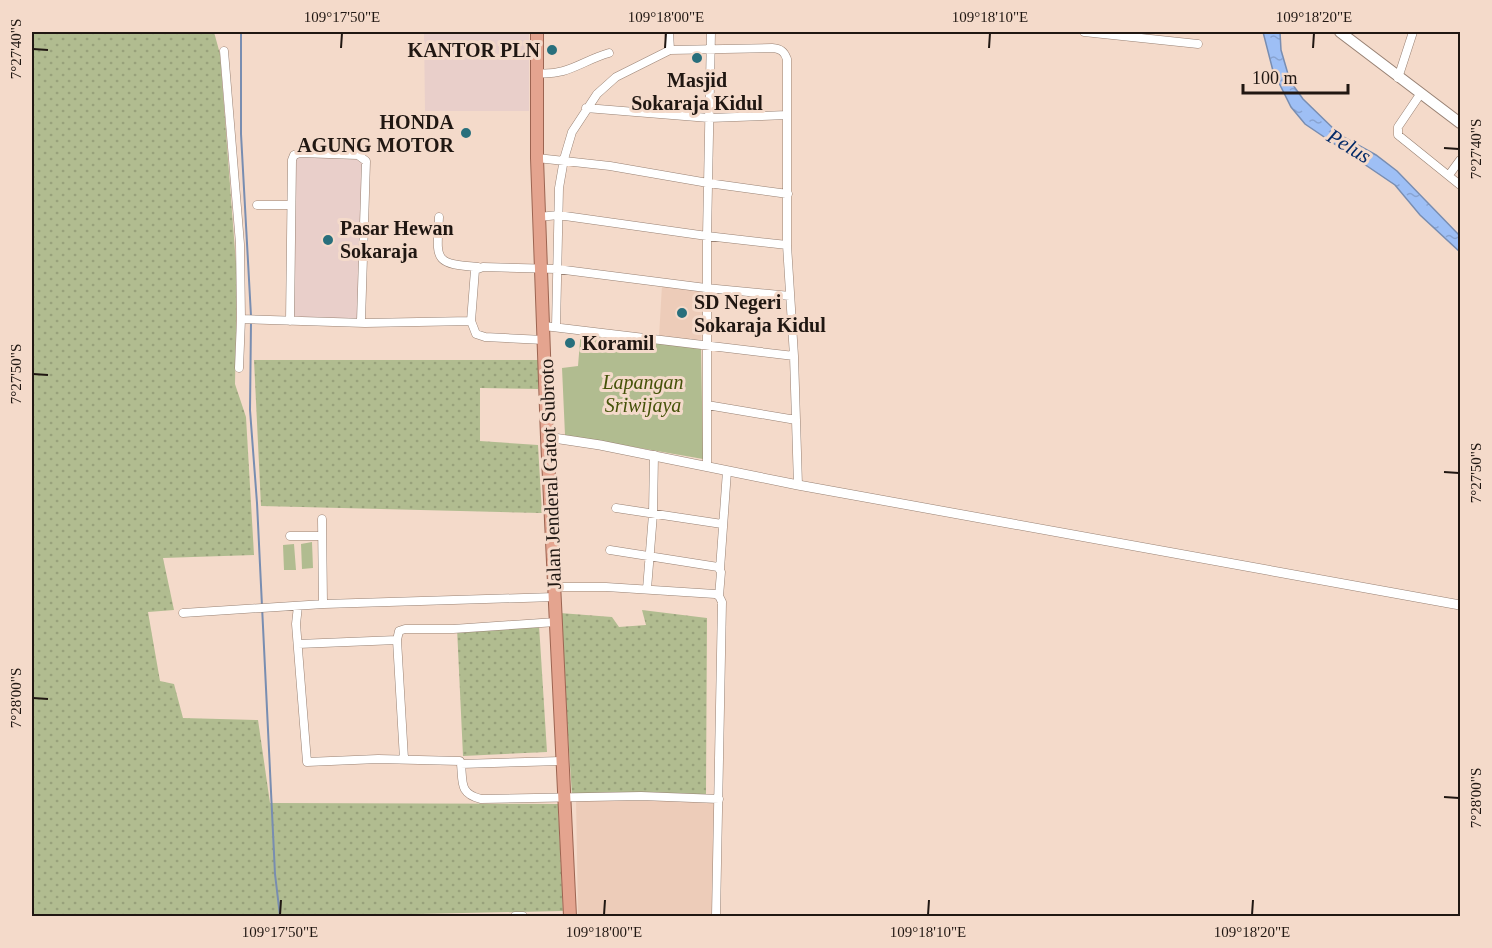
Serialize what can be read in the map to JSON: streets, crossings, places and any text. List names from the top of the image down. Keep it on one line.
{"streets":{"highway":["Jalan Jenderal Gatot Subroto"]},"water":["Pelus"],"parks":["Lapangan Sriwijaya"],"places":["KANTOR PLN","Masjid Sokaraja Kidul","HONDA AGUNG MOTOR","Pasar Hewan Sokaraja","SD Negeri Sokaraja Kidul","Koramil"],"scale_bar":"100 m","coordinates":["109°17'50\"E","109°18'00\"E","109°18'10\"E","109°18'20\"E","7°27'40\"S","7°27'50\"S","7°28'00\"S"]}
